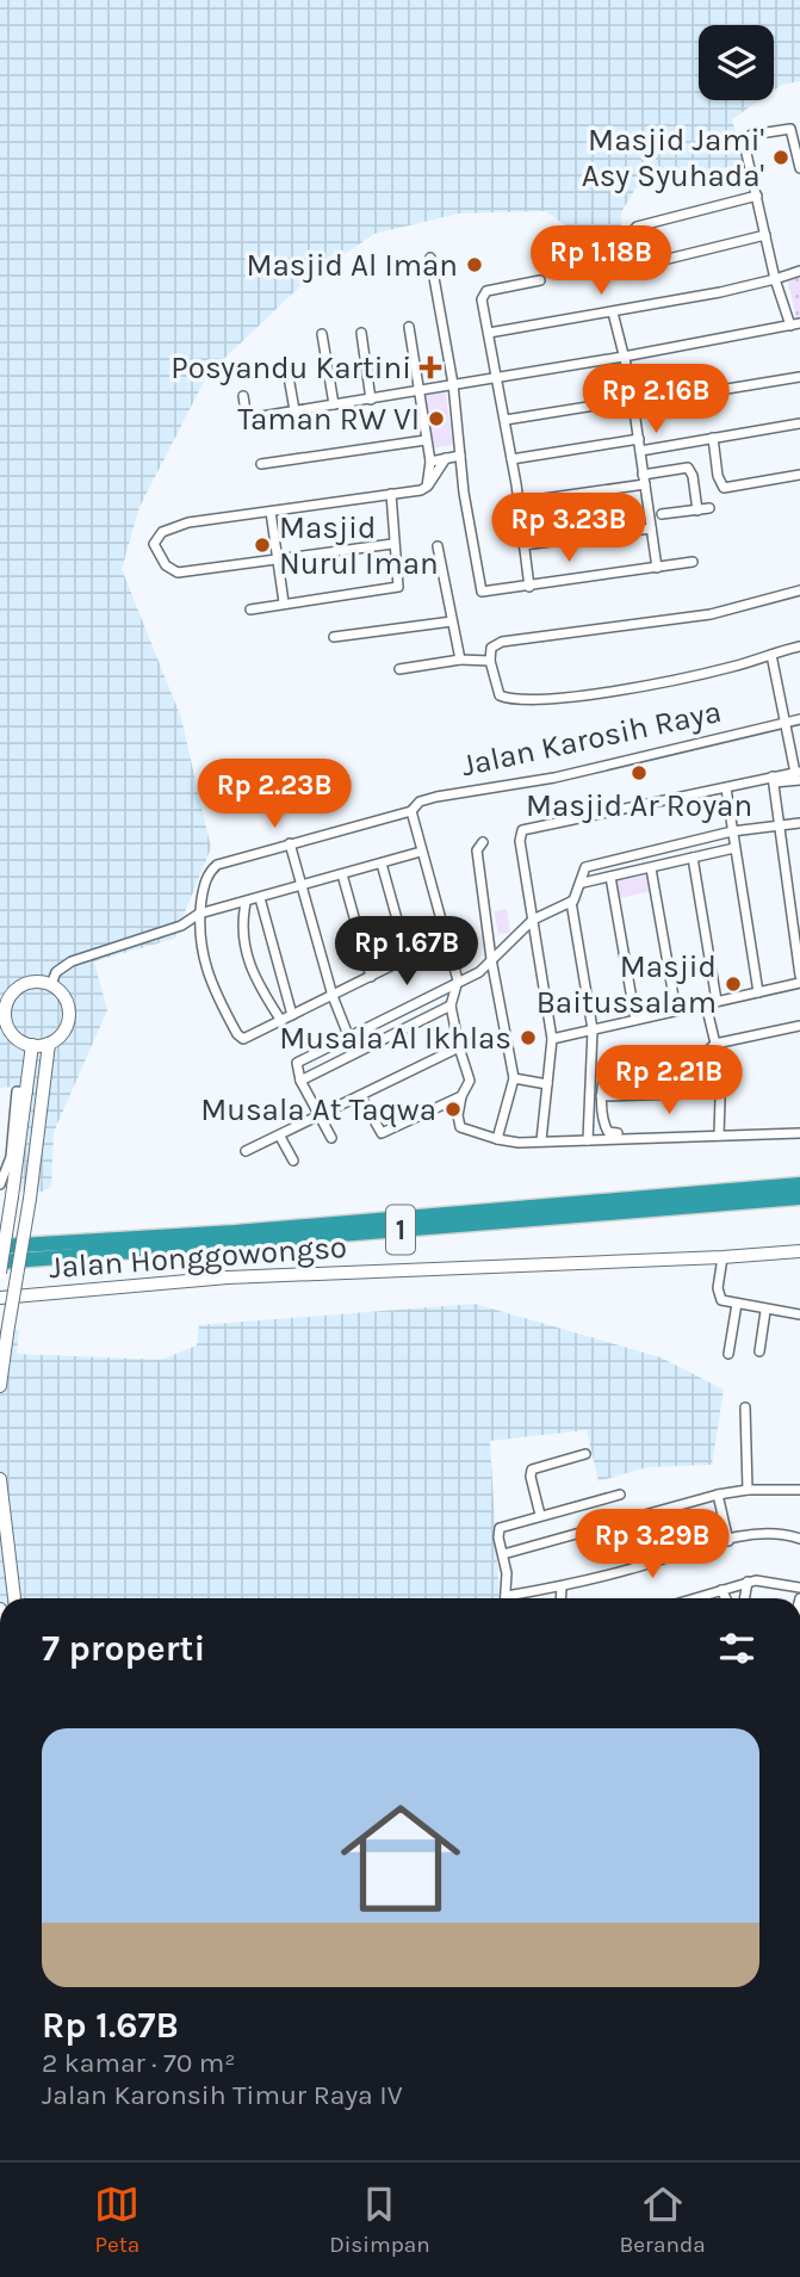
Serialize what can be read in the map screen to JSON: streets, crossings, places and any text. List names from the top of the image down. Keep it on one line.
{"streets":{"highway":["1"],"street":["Jalan Karosih Raya","Jalan Honggowongso"]},"places":{"other":["Masjid Jami' Asy Syuhada'","Masjid Al Iman","Taman RW VI","Masjid Nurul Iman","Masjid Ar Royan","Masjid Baitussalam","Musala Al Ikhlas","Musala At Taqwa"],"health":["Posyandu Kartini"]},"page":{"price":["Rp 1.18B","Rp 2.16B","Rp 3.23B","Rp 2.23B","Rp 1.67B","Rp 2.21B","Rp 3.29B"],"heading":"7 properti","list":[{"name":"Rp 1.67B","note":"2 kamar · 70 m² · Jalan Karonsih Timur Raya IV"}],"tabs":["Peta","Disimpan","Beranda"]}}
